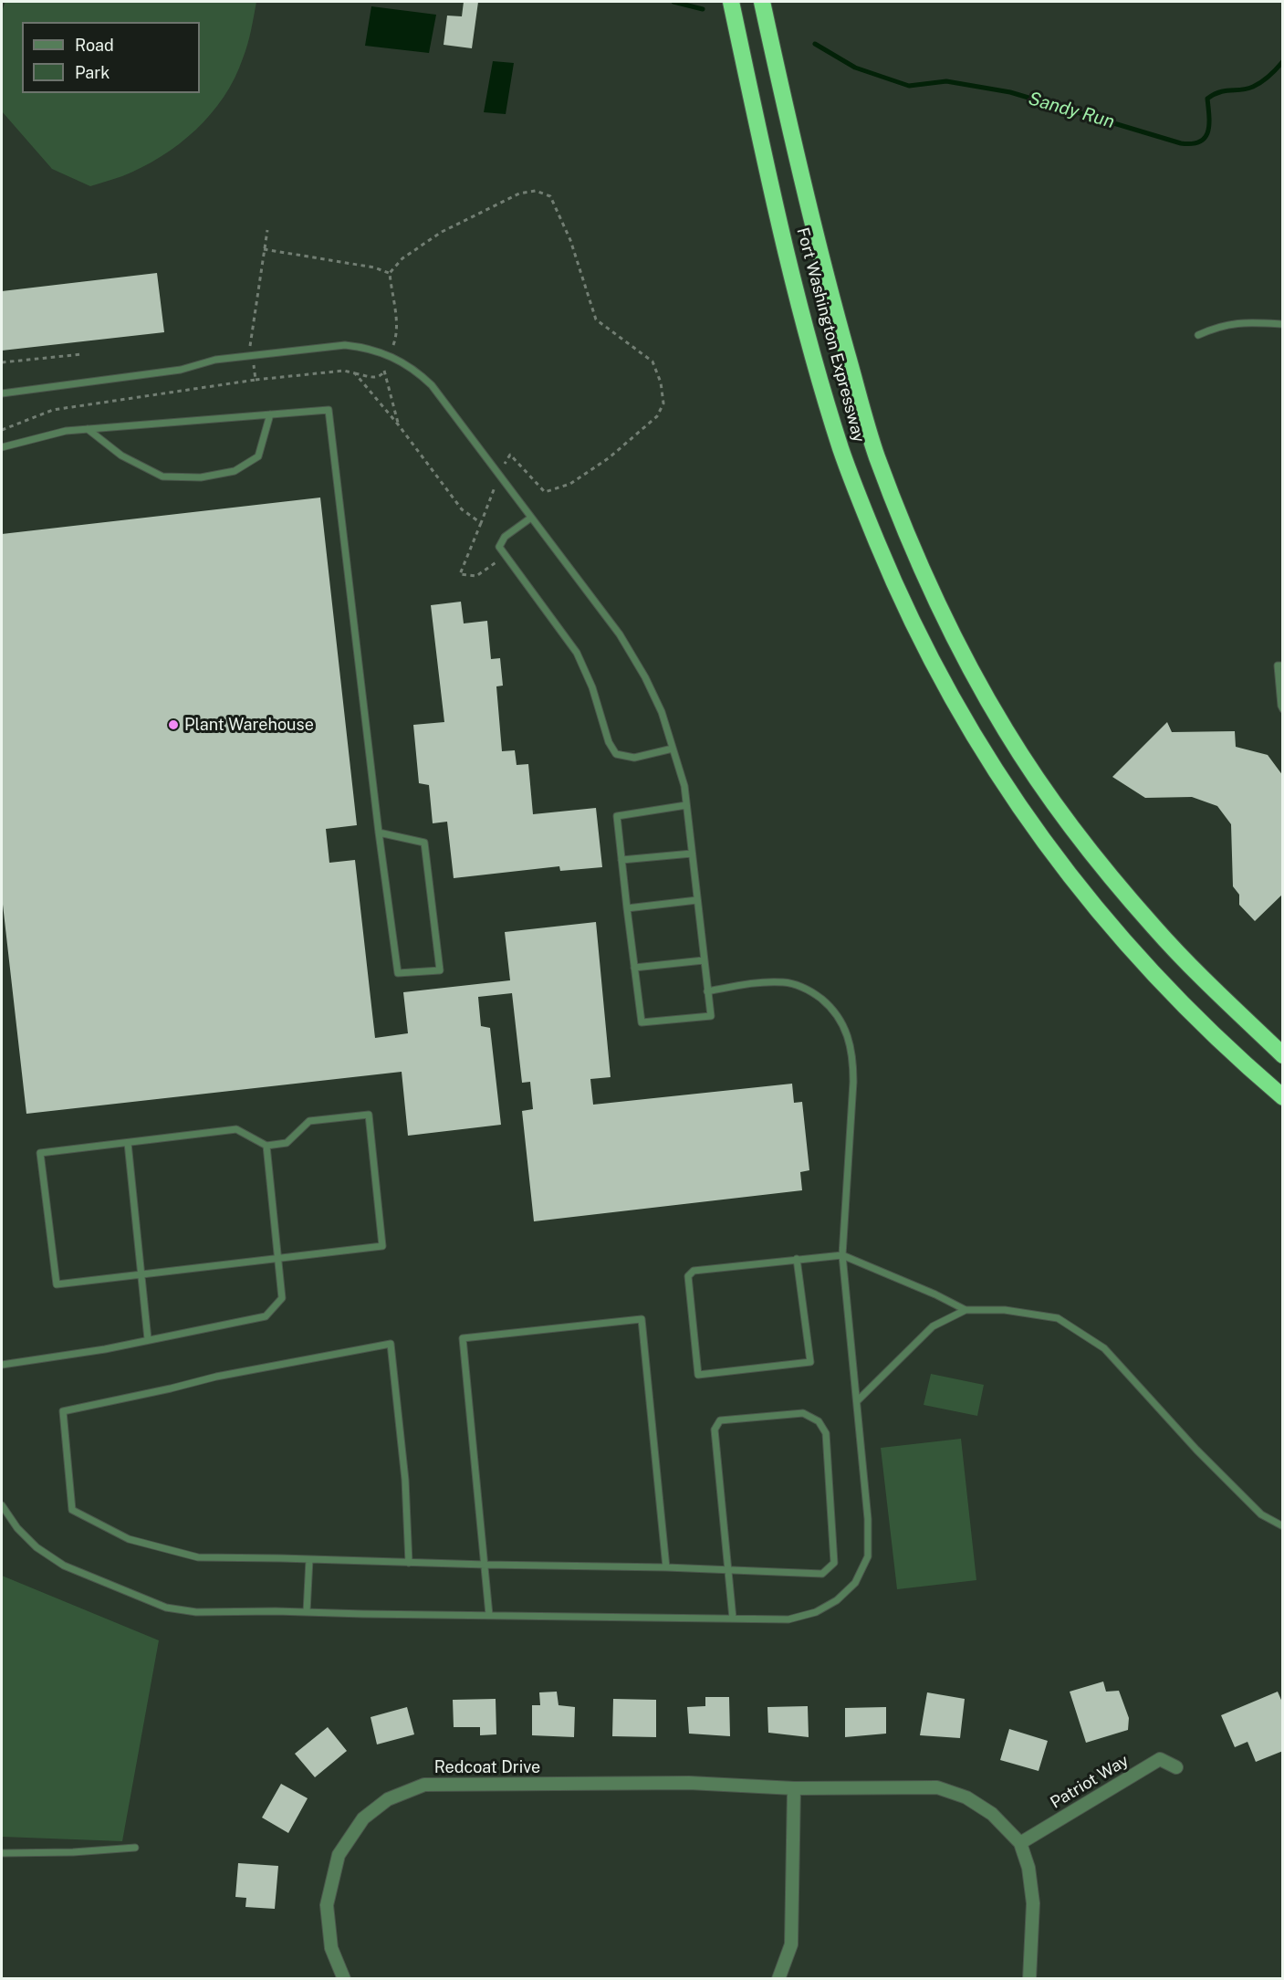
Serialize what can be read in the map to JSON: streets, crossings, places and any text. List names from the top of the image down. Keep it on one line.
{"streets":{"highway":["Fort Washington Expressway"],"street":["Redcoat Drive","Patriot Way"]},"crossings":[["Redcoat Drive","Patriot Way"]],"water":["Sandy Run"],"places":["Plant Warehouse"],"legend":["Road","Park"]}
